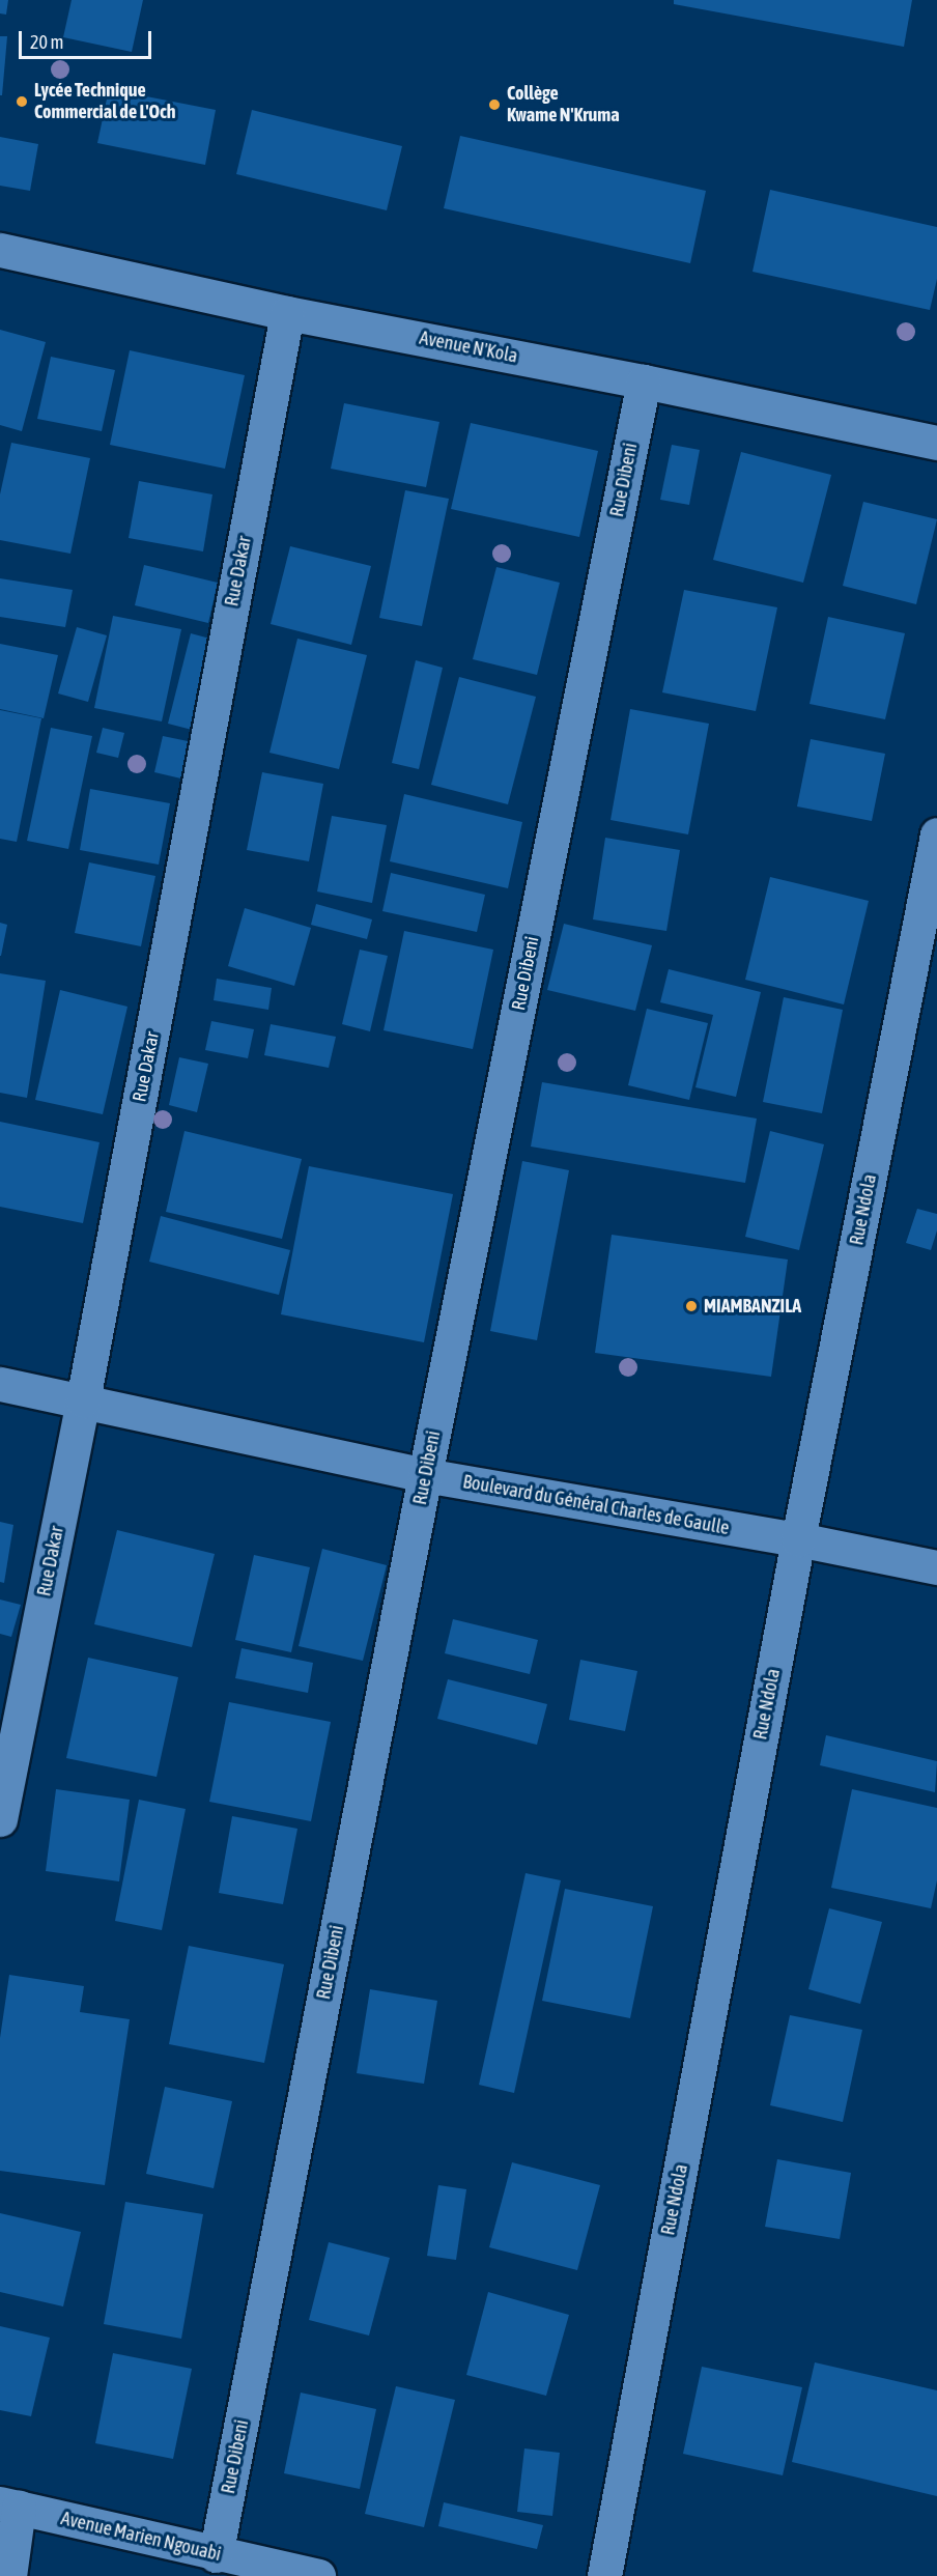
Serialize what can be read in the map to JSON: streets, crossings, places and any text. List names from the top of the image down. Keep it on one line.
{"streets":{"street":["Avenue N'Kola","Rue Dibeni","Rue Dakar","Rue Ndola","Boulevard du Général Charles de Gaulle","Avenue Marien Ngouabi"]},"crossings":[["Avenue N'Kola","Rue Dibeni"],["Avenue N'Kola","Rue Dakar"],["Rue Dibeni","Boulevard du Général Charles de Gaulle"],["Rue Dibeni","Avenue Marien Ngouabi"],["Rue Dakar","Boulevard du Général Charles de Gaulle"],["Rue Ndola","Boulevard du Général Charles de Gaulle"]],"places":["Lycée Technique Commercial de L'Och","Collège Kwame N'Kruma","MIAMBANZILA"],"scale_bar":"20 m"}
